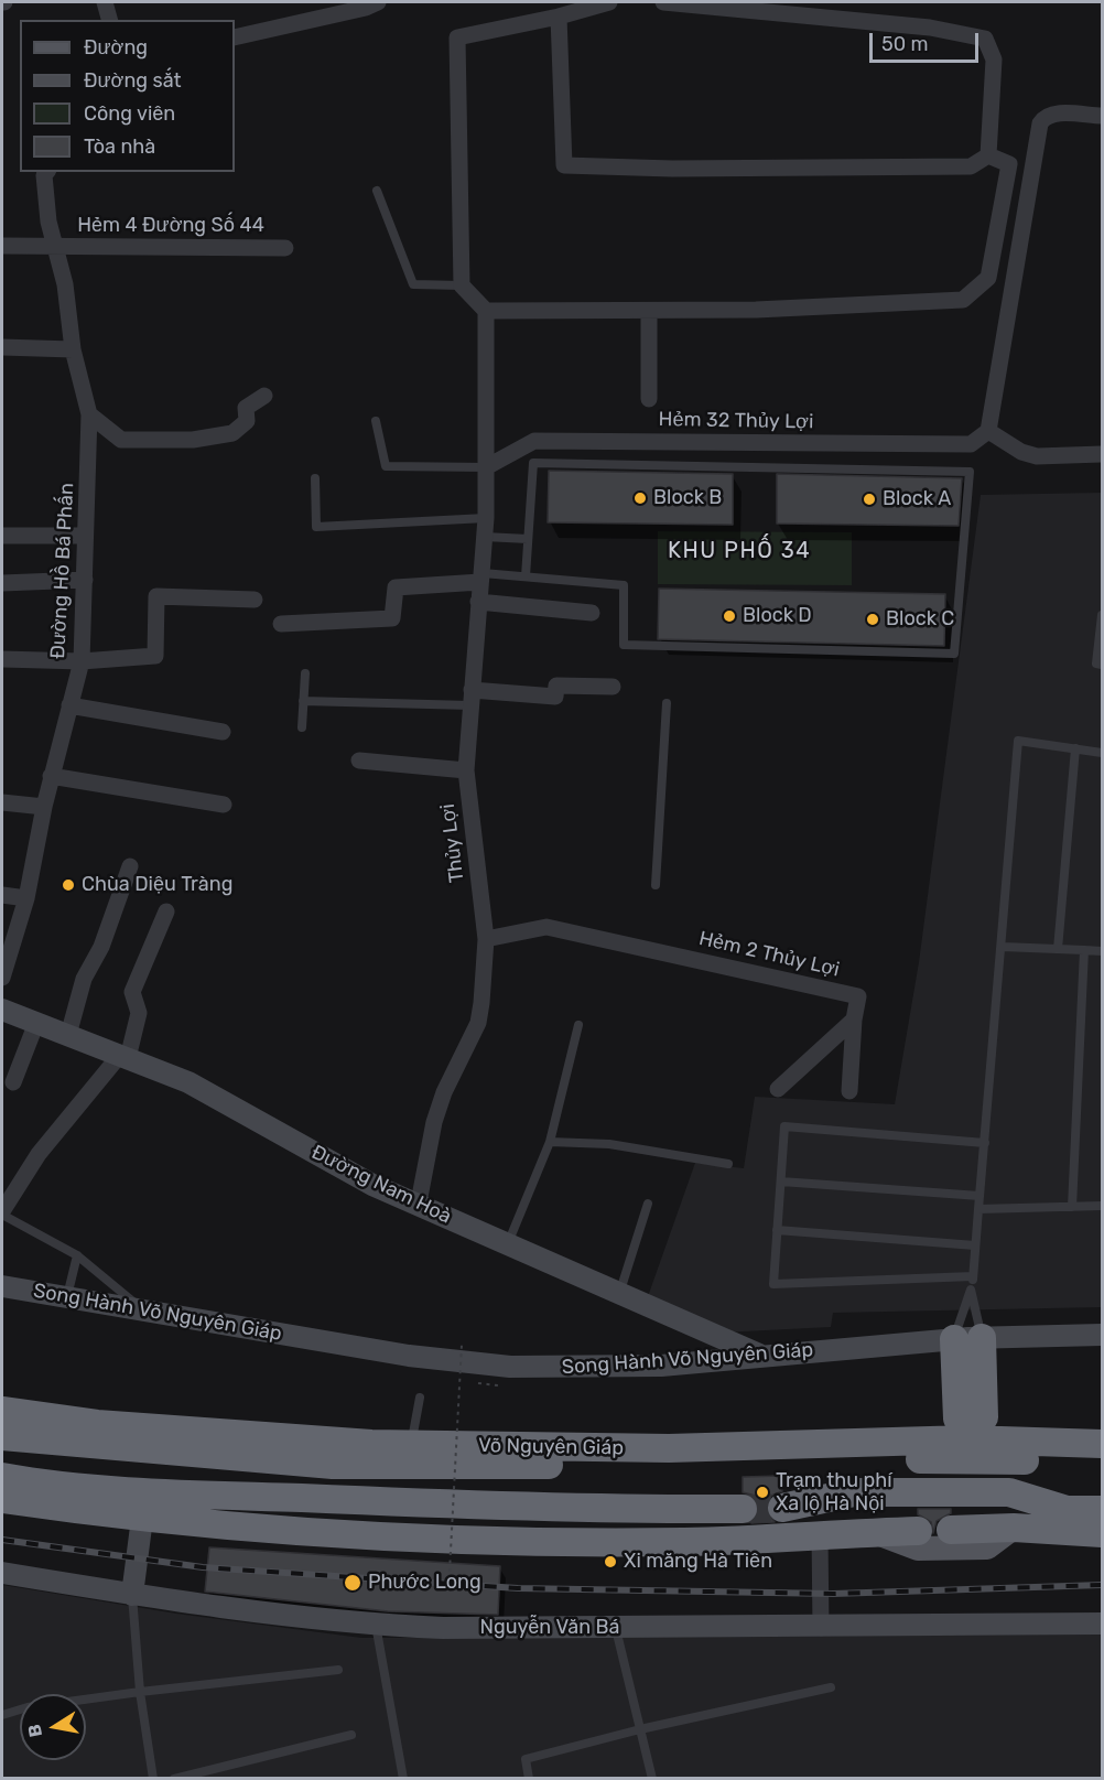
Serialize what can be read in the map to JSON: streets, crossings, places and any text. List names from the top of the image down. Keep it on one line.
{"streets":{"highway":["Võ Nguyên Giáp"],"main road":["Đường Nam Hoà","Song Hành Võ Nguyên Giáp","Nguyễn Văn Bá"],"street":["Hẻm 4 Đường Số 44","Hẻm 32 Thủy Lợi","Đường Hồ Bá Phấn","Thủy Lợi","Hẻm 2 Thủy Lợi"]},"crossings":[["Hẻm 4 Đường Số 44","Đường Hồ Bá Phấn"],["Hẻm 32 Thủy Lợi","Thủy Lợi"],["Thủy Lợi","Hẻm 2 Thủy Lợi"],["Thủy Lợi","Đường Nam Hoà"],["Đường Nam Hoà","Song Hành Võ Nguyên Giáp"]],"districts":["KHU PHỐ 34"],"places":["Block B","Block A","Block D","Block C","Chùa Diệu Tràng","Trạm thu phí Xa lộ Hà Nội","Xi măng Hà Tiên","Phước Long"],"legend":["Đường","Đường sắt","Công viên","Tòa nhà"],"scale_bar":"50 m","north":"left"}
